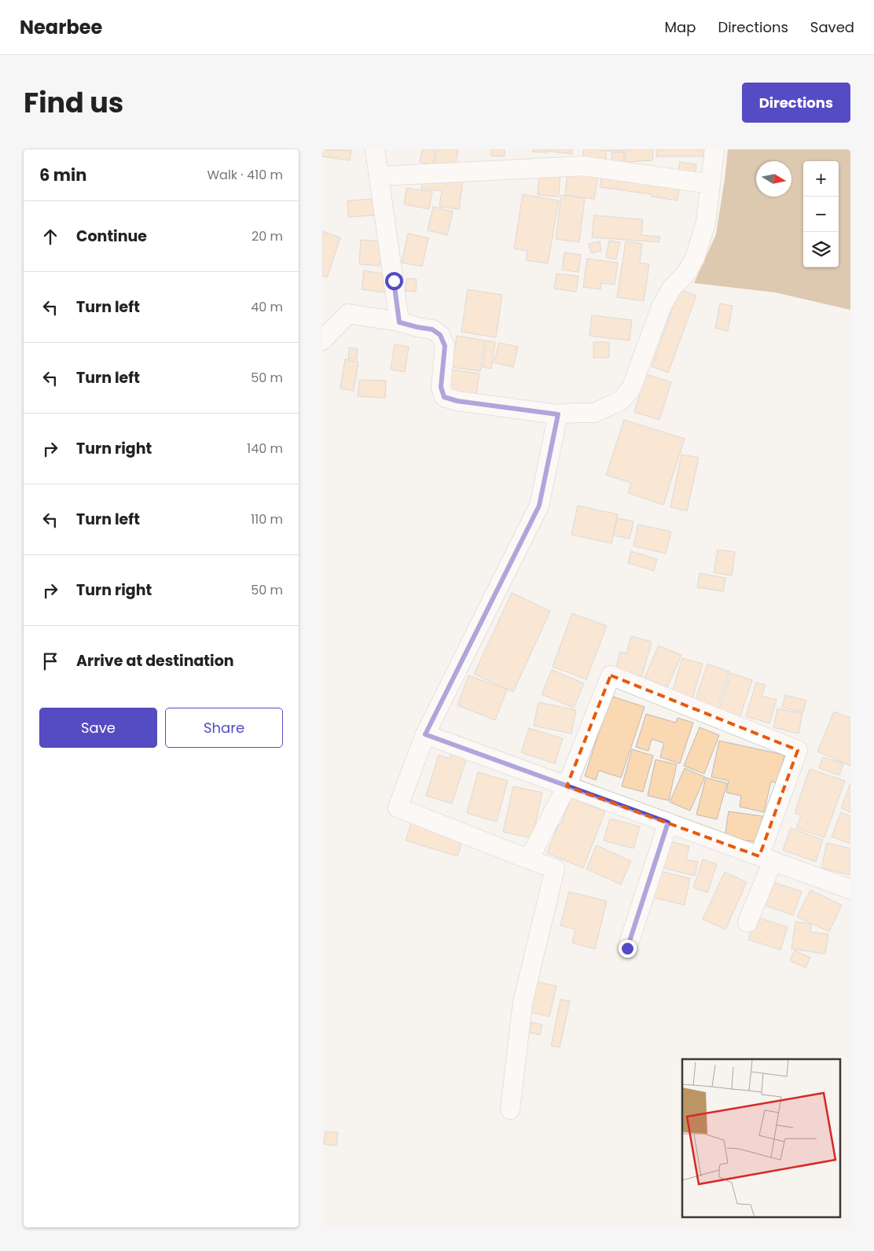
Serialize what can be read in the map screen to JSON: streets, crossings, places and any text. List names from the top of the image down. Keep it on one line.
{"north":"right","page":{"header":"Nearbee","nav":["Map","Directions","Saved"],"title":"Find us","buttons":["Directions",["Save","Share"]],"heading":["6 min","Walk · 410 m"],"map_buttons":["+","−"],"list":[["Continue","20 m"],["Turn left","40 m"],["Turn left","50 m"],["Turn right","140 m"],["Turn left","110 m"],["Turn right","50 m"],"Arrive at destination"]}}
